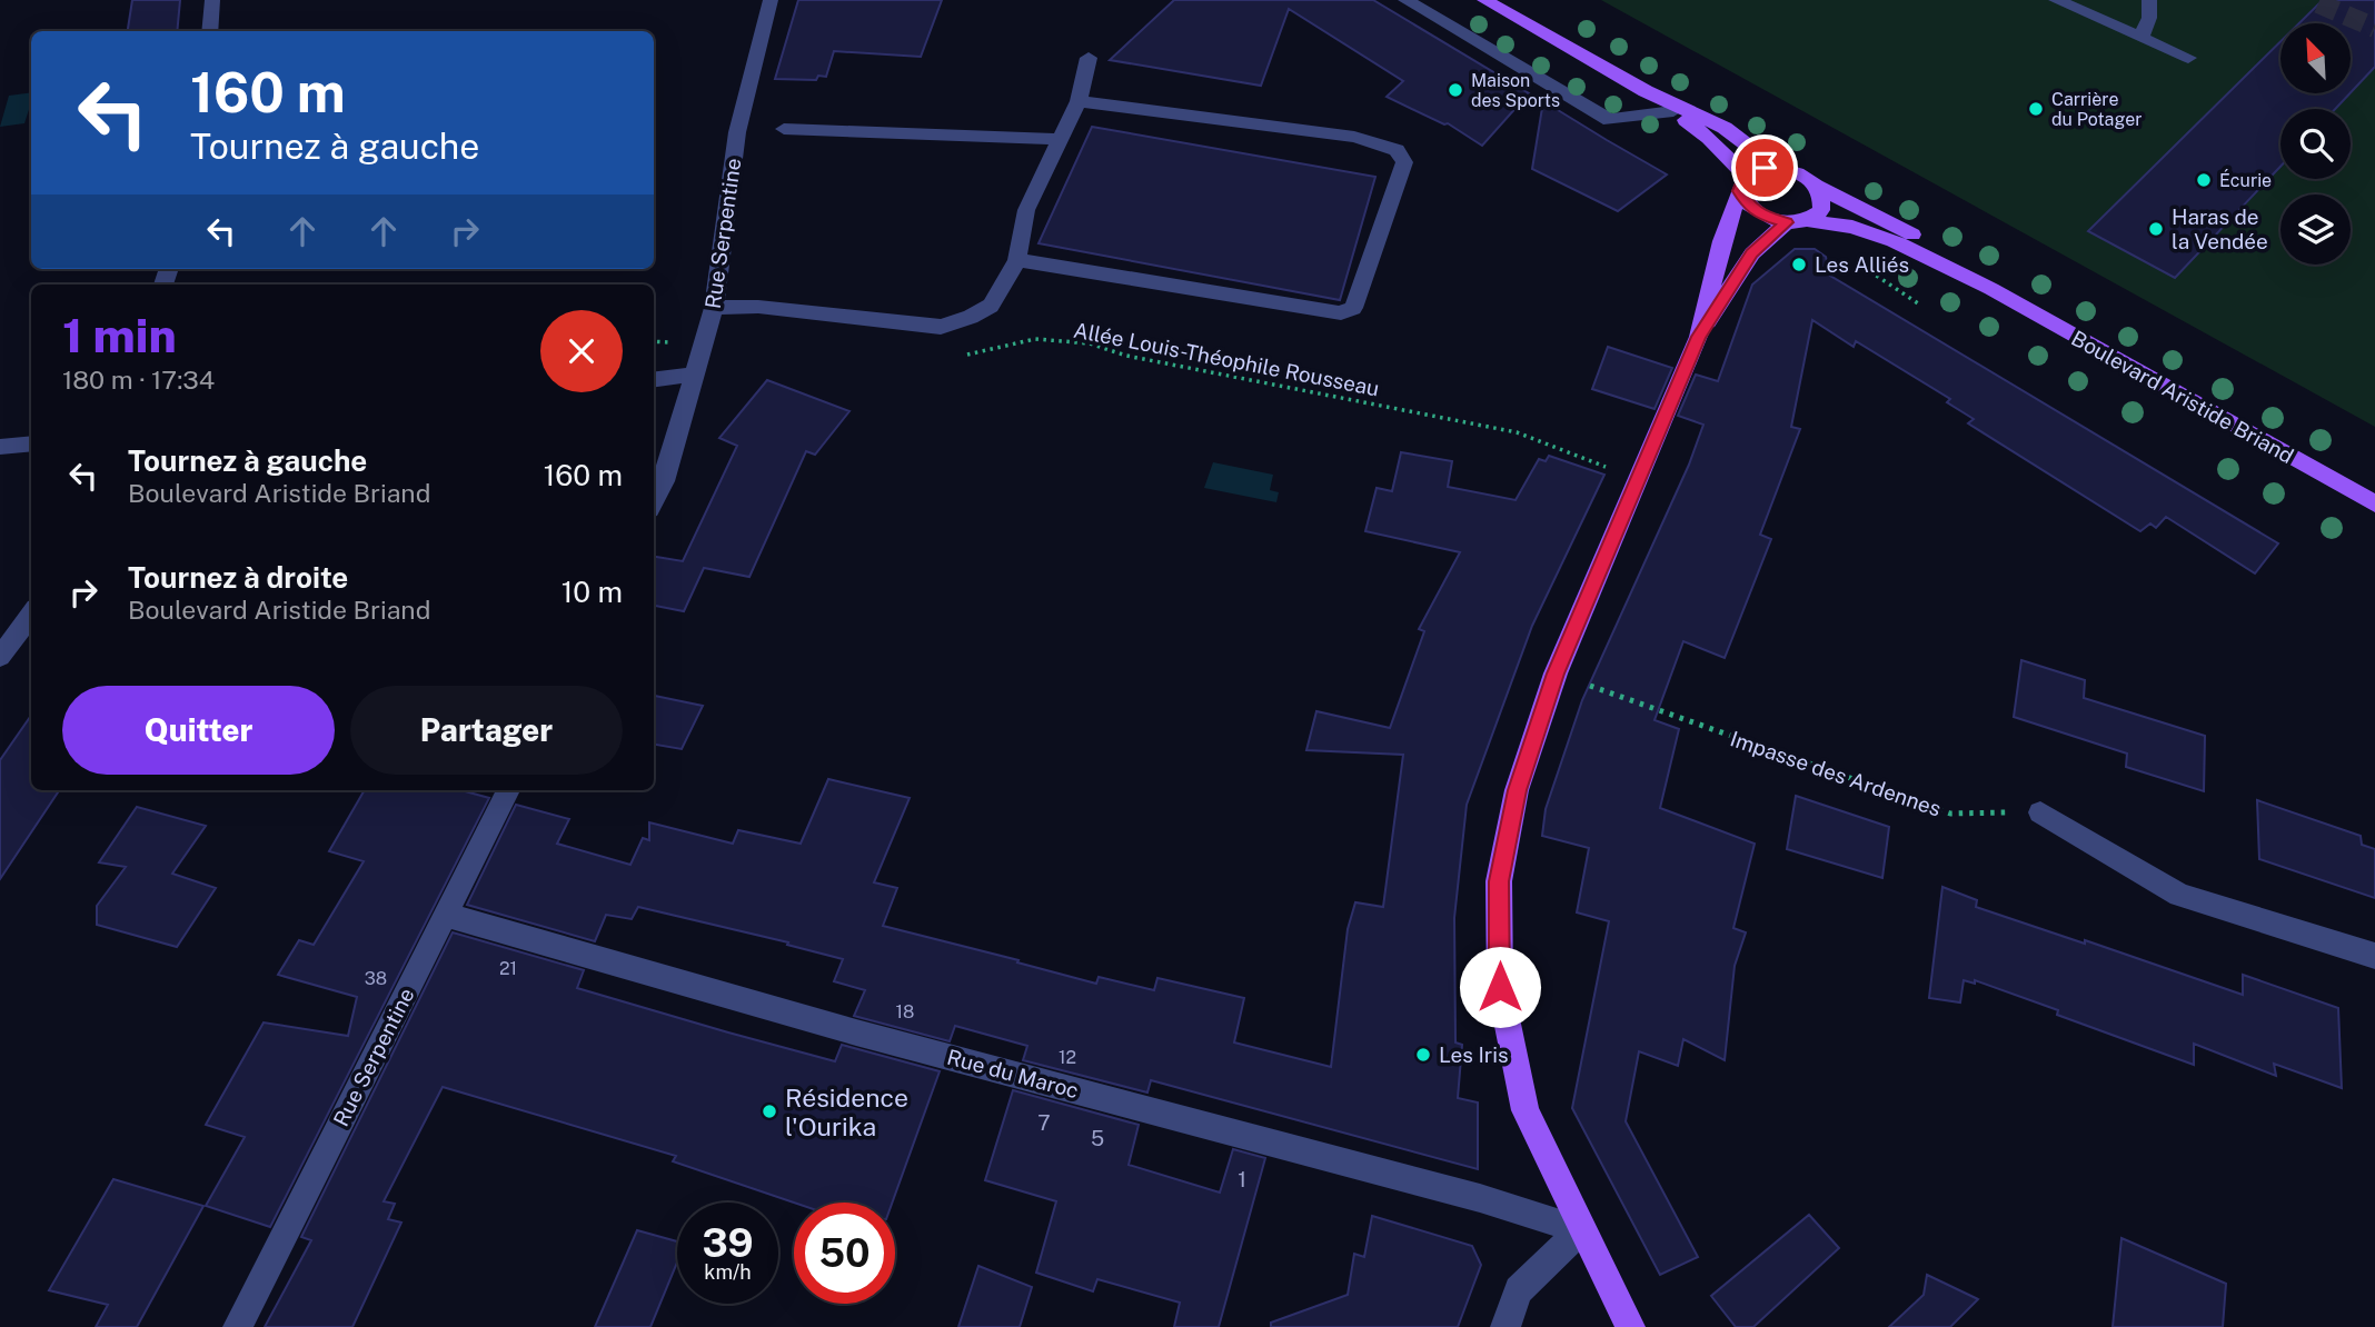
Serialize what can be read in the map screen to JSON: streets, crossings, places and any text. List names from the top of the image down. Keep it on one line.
{"streets":{"main road":["Boulevard Aristide Briand"],"street":["Rue Serpentine","Rue du Maroc"],"path":["Allée Louis-Théophile Rousseau","Impasse des Ardennes"]},"crossings":[["Rue Serpentine","Rue du Maroc"]],"places":["Maison des Sports","Carrière du Potager","Écurie","Haras de la Vendée","Les Alliés","Les Iris","Résidence l'Ourika"],"house_numbers":["21","38","18","12","7","5","1"],"north":"top left","page":{"turn":["160 m","Tournez à gauche"],"heading":["1 min","180 m · 17:34"],"list":[{"name":"Tournez à gauche","note":"Boulevard Aristide Briand","value":"160 m"},{"name":"Tournez à droite","note":"Boulevard Aristide Briand","value":"10 m"}],"buttons":["Quitter","Partager"],"speed":"39 km/h","limit":"50"}}
